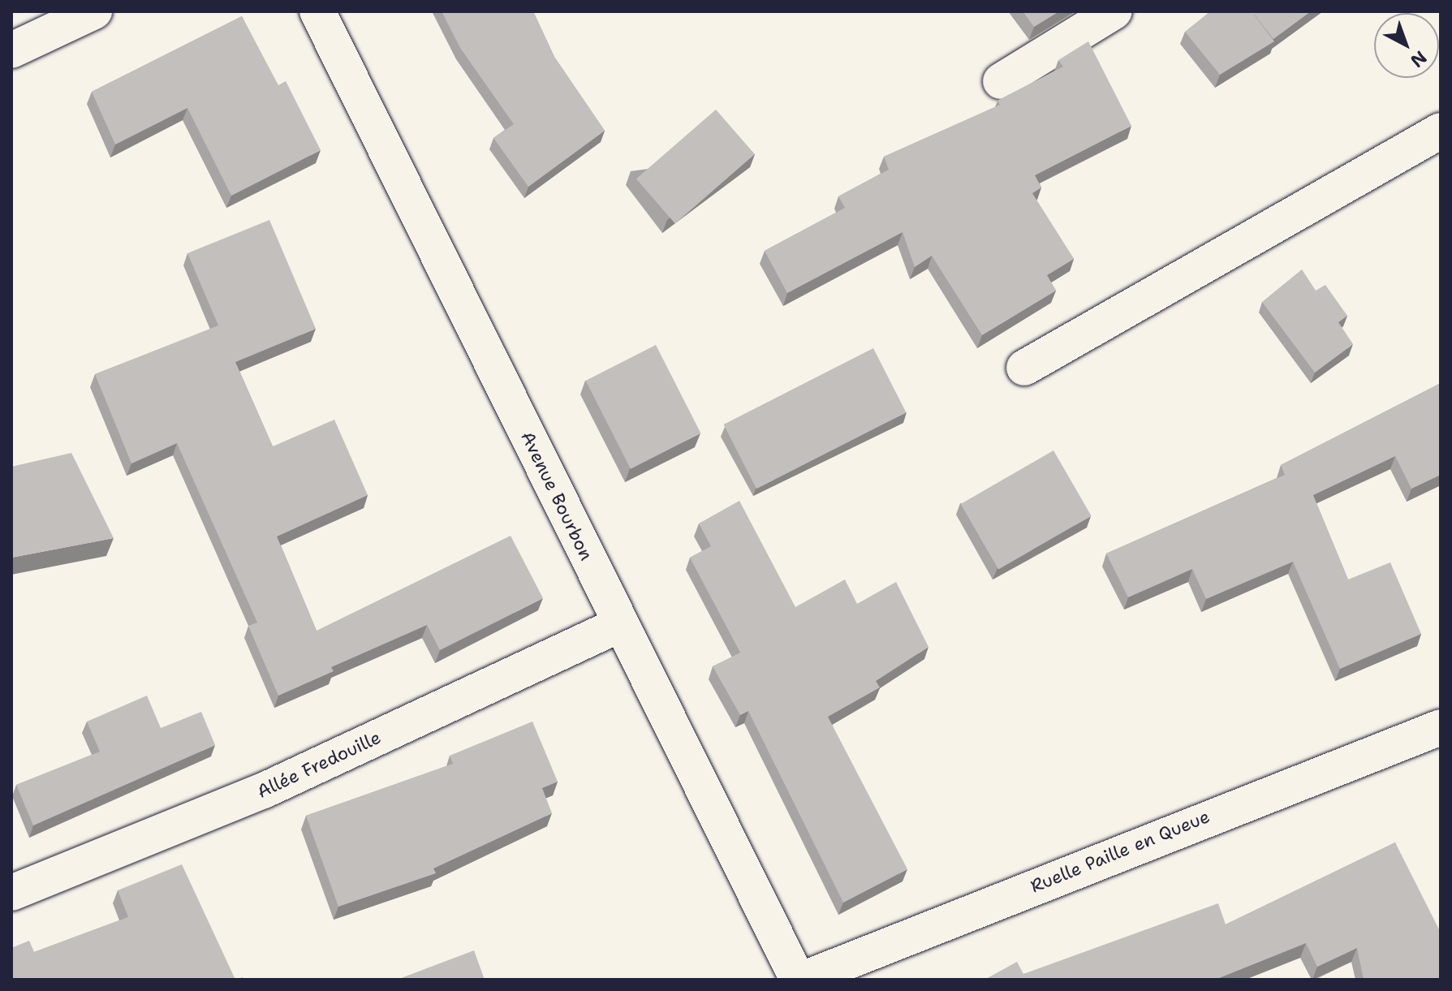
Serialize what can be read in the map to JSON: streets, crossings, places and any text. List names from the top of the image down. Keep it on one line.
{"streets":{"street":["Avenue Bourbon","Allée Fredouille","Ruelle Paille en Queue"]},"crossings":[["Avenue Bourbon","Allée Fredouille"],["Avenue Bourbon","Ruelle Paille en Queue"]],"north":"bottom right"}
